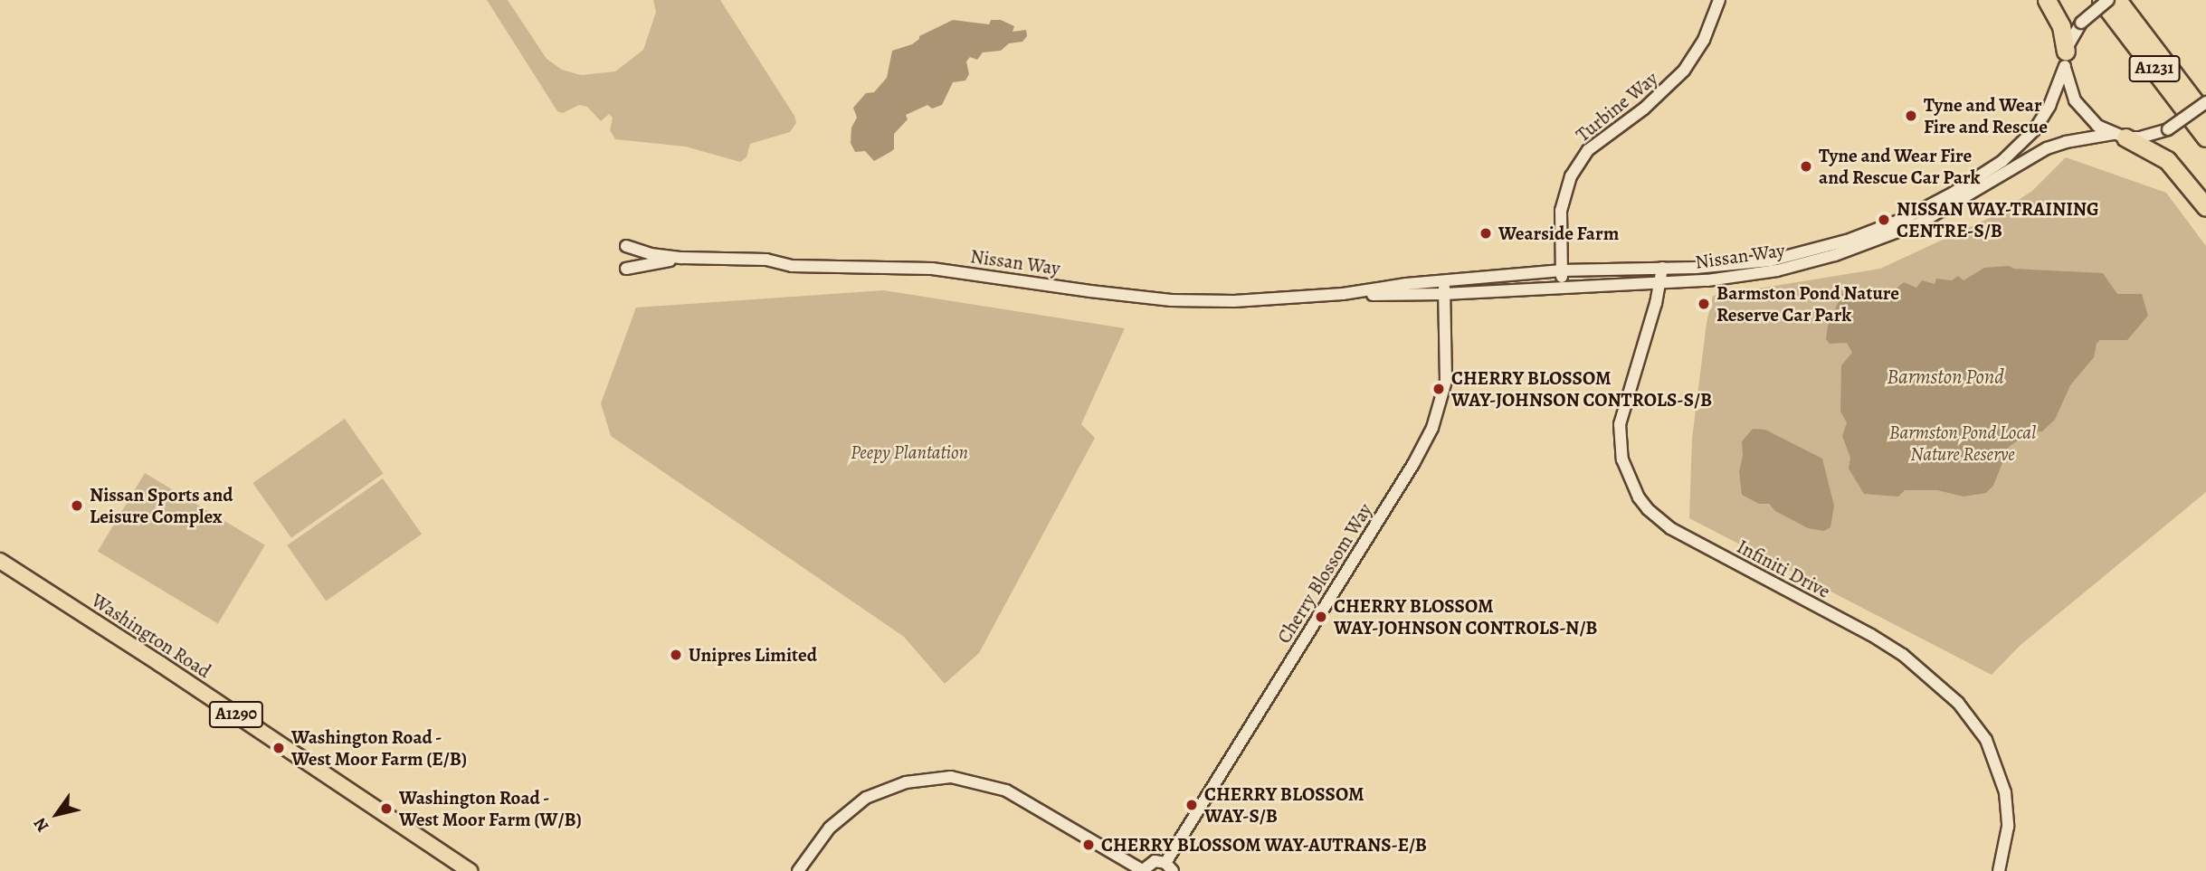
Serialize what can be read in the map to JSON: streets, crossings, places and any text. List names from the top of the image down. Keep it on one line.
{"streets":{"highway":["A1231"],"main road":["Washington Road","A1290"],"street":["Turbine Way","Nissan Way","Infiniti Drive","Cherry Blossom Way"]},"crossings":[["Turbine Way","Nissan Way"],["Nissan Way","Infiniti Drive"],["Nissan Way","Cherry Blossom Way"]],"water":["Barmston Pond"],"parks":["Barmston Pond Local Nature Reserve","Peepy Plantation"],"places":["Tyne and Wear Fire and Rescue","Tyne and Wear Fire and Rescue Car Park","NISSAN WAY-TRAINING CENTRE-S/B","Wearside Farm","Barmston Pond Nature Reserve Car Park","CHERRY BLOSSOM WAY-JOHNSON CONTROLS-S/B","Nissan Sports and Leisure Complex","CHERRY BLOSSOM WAY-JOHNSON CONTROLS-N/B","Unipres Limited","Washington Road - West Moor Farm (E/B)","CHERRY BLOSSOM WAY-S/B","Washington Road - West Moor Farm (W/B)","CHERRY BLOSSOM WAY-AUTRANS-E/B"],"north":"bottom left"}
